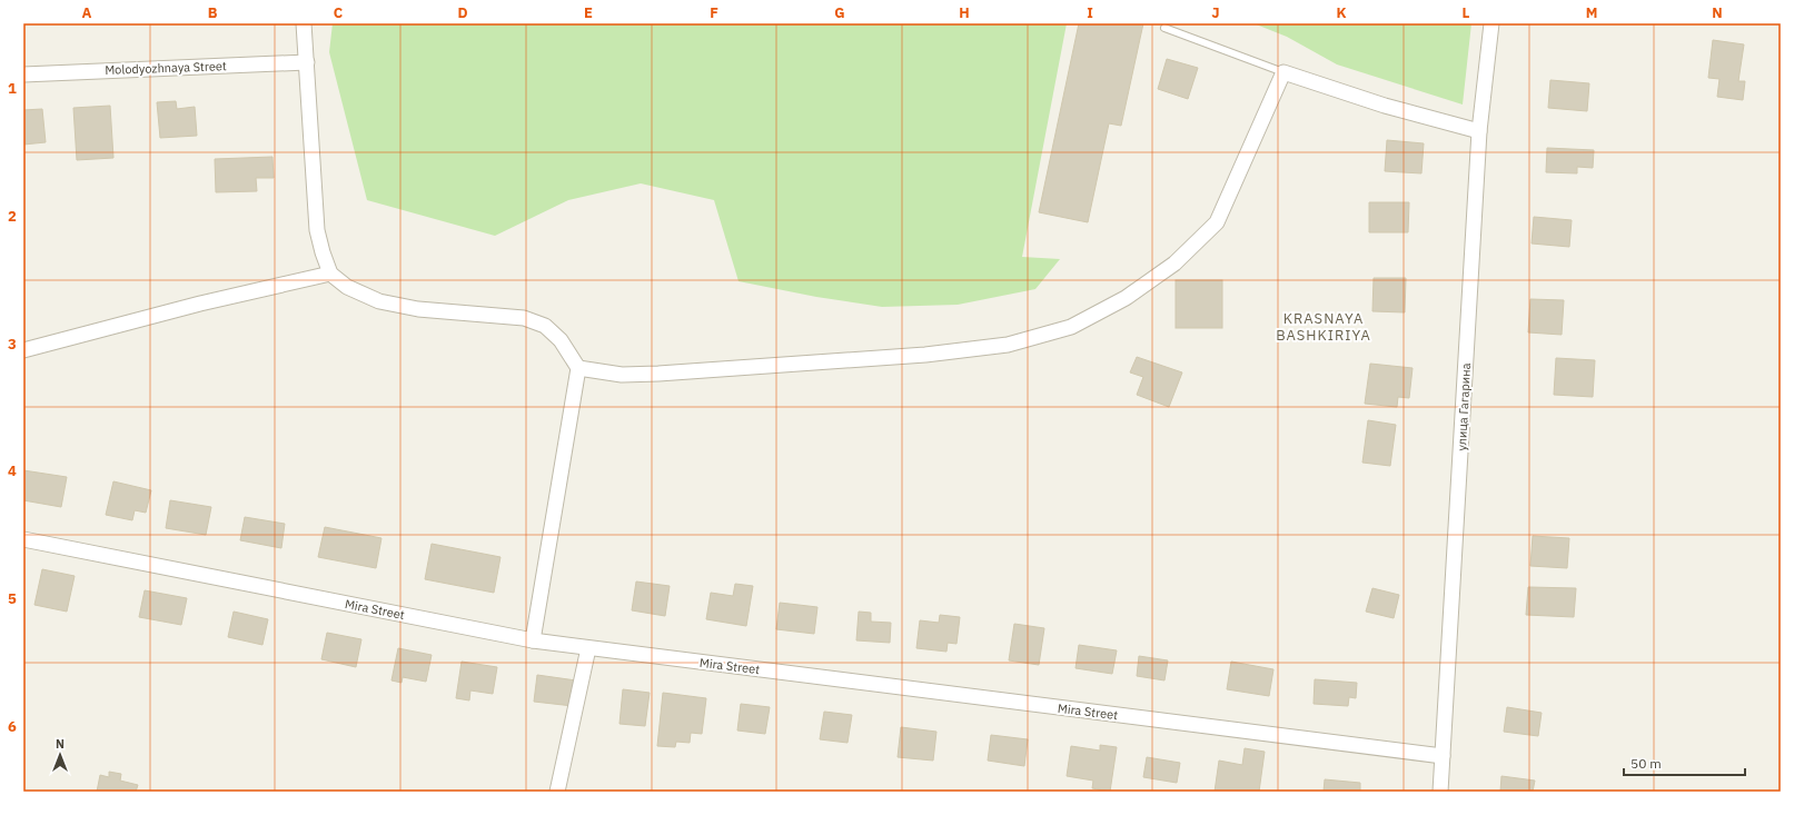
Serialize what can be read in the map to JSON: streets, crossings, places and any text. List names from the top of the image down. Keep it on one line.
{"streets":{"street":["Molodyozhnaya Street","улица Гагарина","Mira Street"]},"crossings":[["улица Гагарина","Mira Street"]],"districts":["KRASNAYA BASHKIRIYA"],"scale_bar":"50 m","north":"top","grid":{"columns":["A","B","C","D","E","F","G","H","I","J","K","L","M","N"],"rows":["1","2","3","4","5","6"]}}
